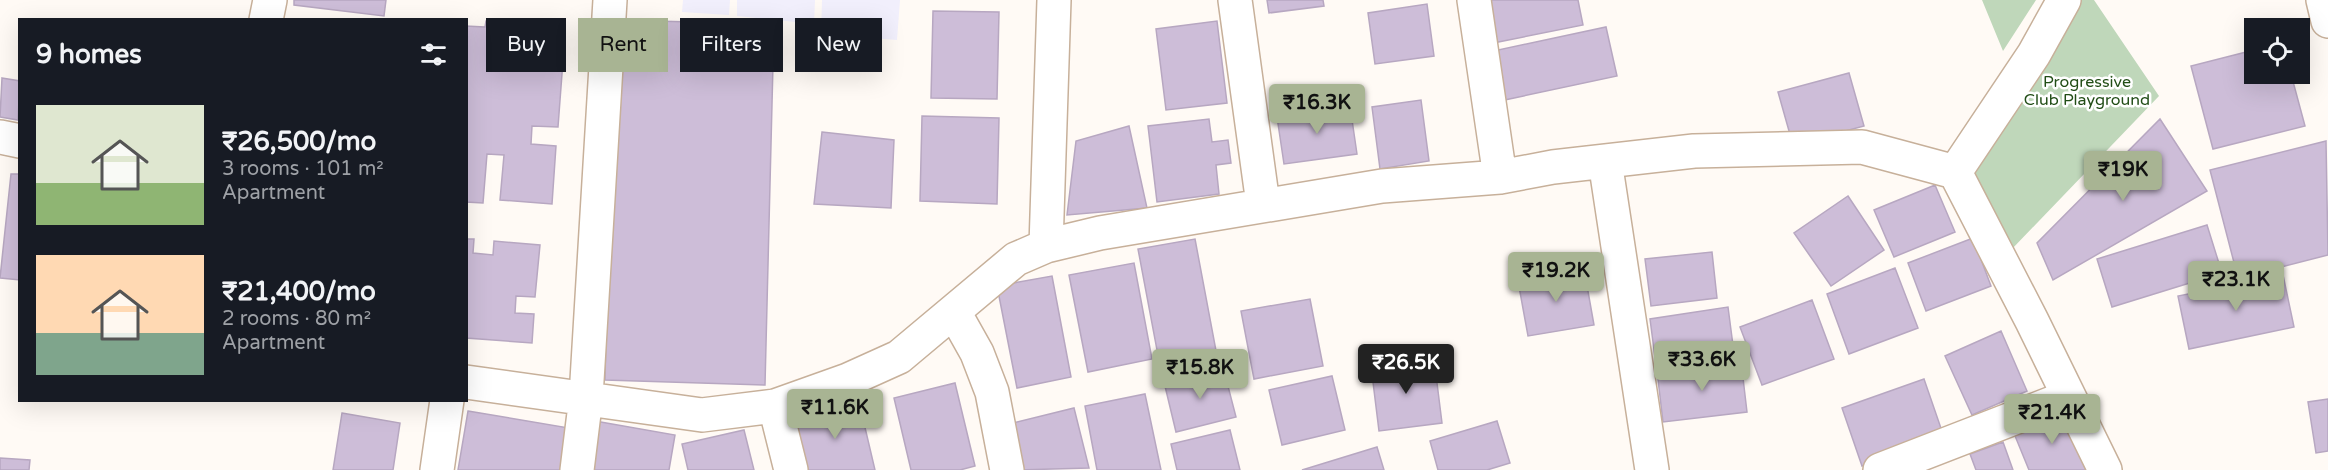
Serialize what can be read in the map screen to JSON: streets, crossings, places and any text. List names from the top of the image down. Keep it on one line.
{"parks":["Progressive Club Playground"],"page":{"chip":["Buy","Rent","Filters","New"],"heading":"9 homes","price":["₹16.3K","₹19K","₹19.2K","₹23.1K","₹33.6K","₹26.5K","₹15.8K","₹11.6K","₹21.4K"],"list":[{"name":"₹26,500/mo","note":"3 rooms · 101 m² · Apartment"},{"name":"₹21,400/mo","note":"2 rooms · 80 m² · Apartment"}]}}
